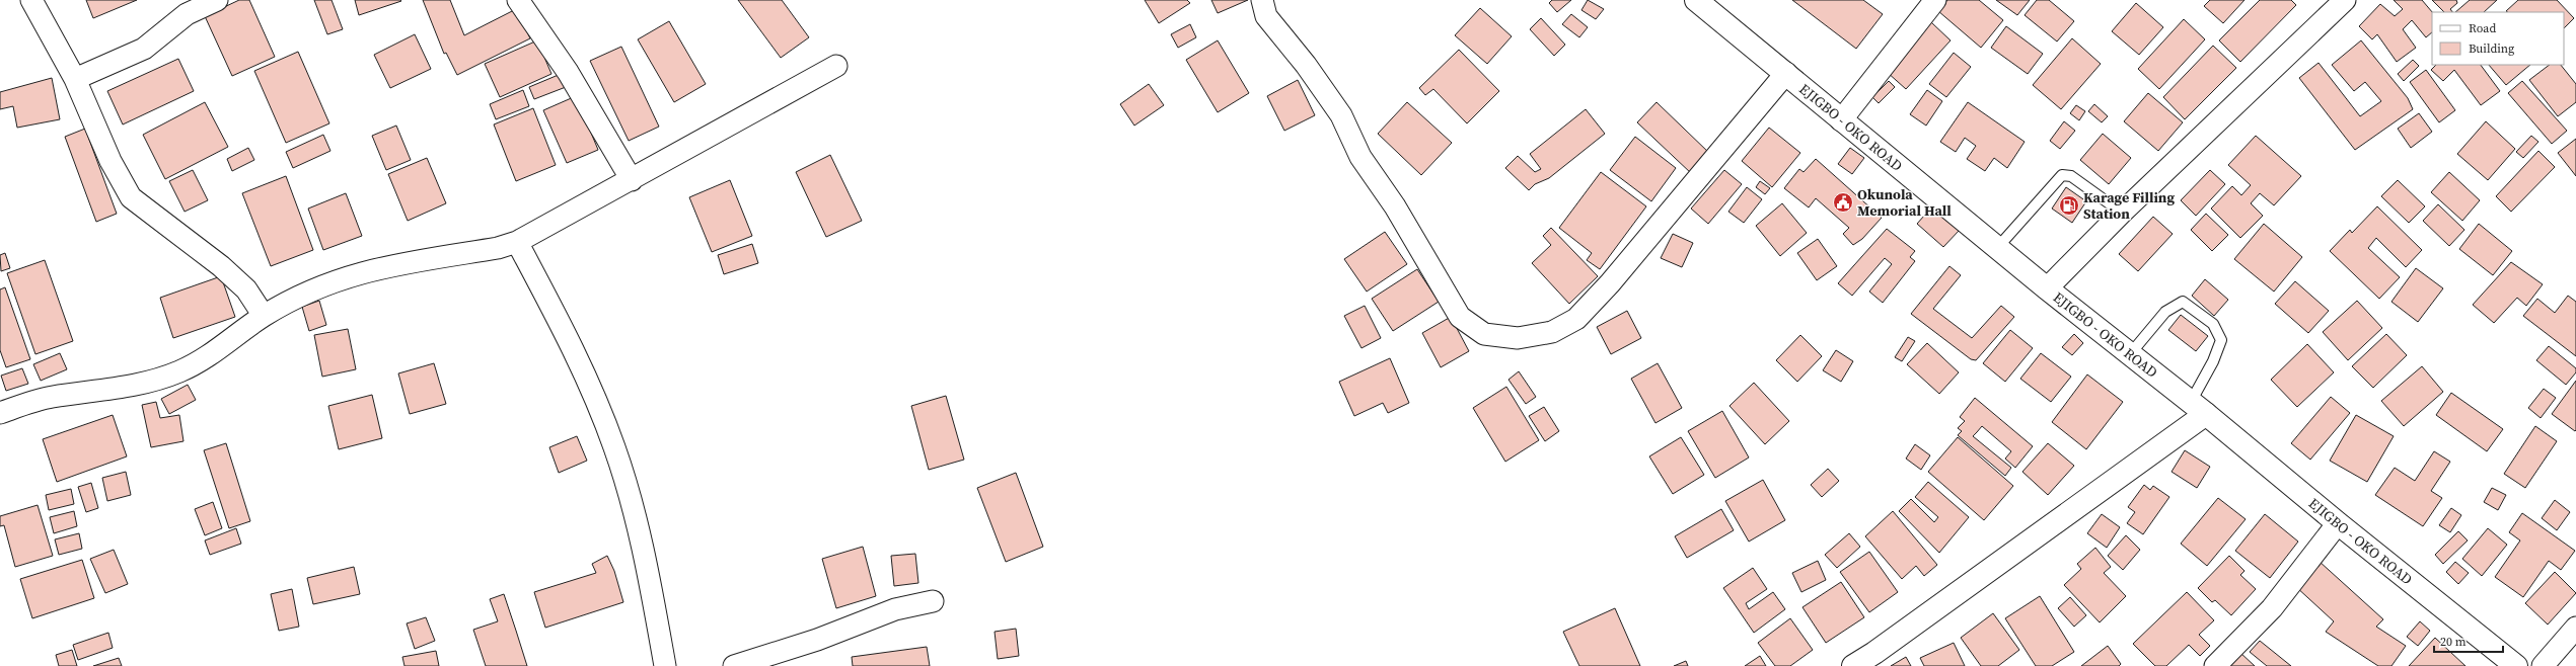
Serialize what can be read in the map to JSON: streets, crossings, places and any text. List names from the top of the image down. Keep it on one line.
{"streets":{"main road":["EJIGBO - OKO ROAD"]},"places":{"public building":["Okunola Memorial Hall"],"fuel station":["Karage Filling Station"]},"legend":["Road","Building"],"scale_bar":"20 m"}
